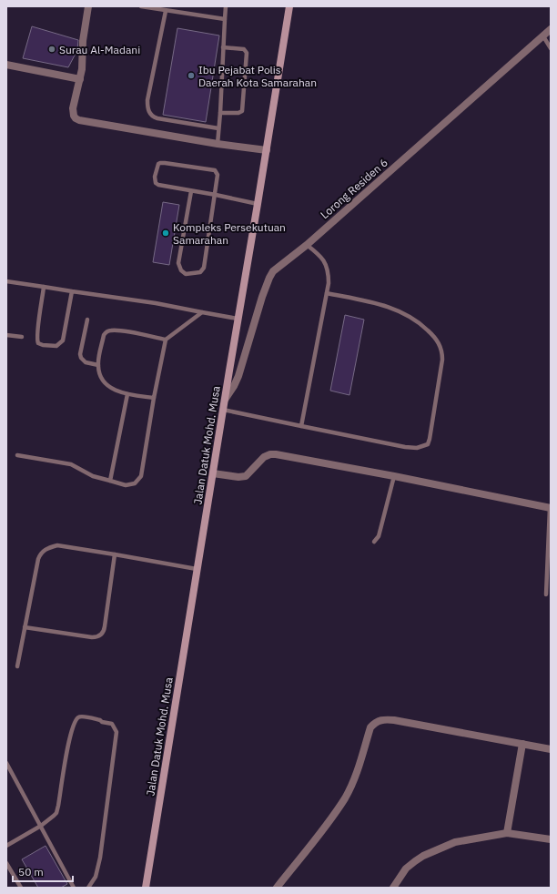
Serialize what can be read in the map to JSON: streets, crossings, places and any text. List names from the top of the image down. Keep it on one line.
{"streets":{"main road":["Jalan Datuk Mohd. Musa"],"street":["Lorong Residen 6"]},"crossings":[["Lorong Residen 6","Jalan Datuk Mohd. Musa"]],"places":["Surau Al-Madani","Ibu Pejabat Polis Daerah Kota Samarahan","Kompleks Persekutuan Samarahan"],"scale_bar":"50 m"}
